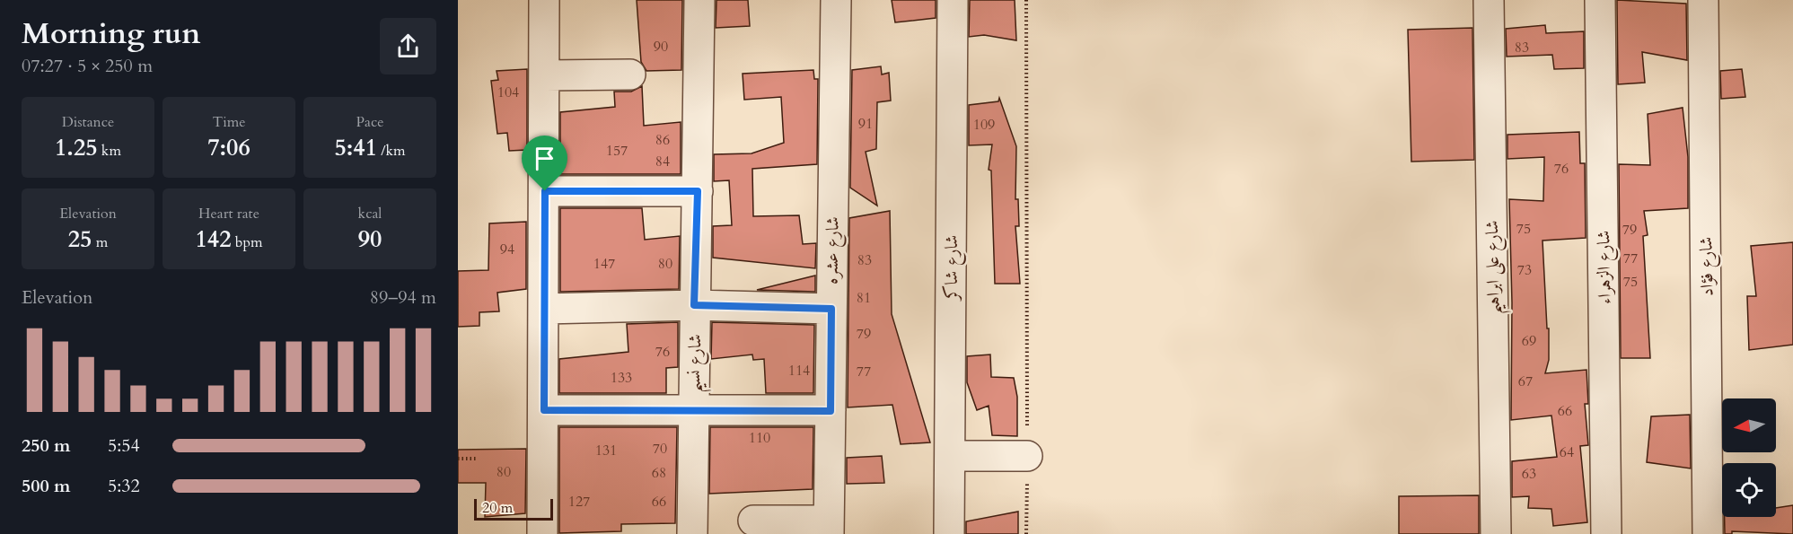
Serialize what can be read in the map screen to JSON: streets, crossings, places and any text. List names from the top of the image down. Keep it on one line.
{"streets":{"street":["شارع عشره","شارع فؤاد","شارع شاكر","شارع على ابراهيم","شارع الزهراء","شارع نسيم"]},"house_numbers":["90","83","104","91","109","86","157","84","76","75","79","94","77","83","147","80","73","75","81","79","69","76","114","77","133","67","66","110","70","131","64","80","68","63","127","66"],"scale_bar":"20 m","north":"left","page":{"heading":["Morning run","07:27 · 5 × 250 m"],"stats":[["Distance","1.25 km"],["Time","7:06"],["Pace","5:41 /km"],["Elevation","25 m"],["Heart rate","142 bpm"],["kcal","90"]],"chart":["Elevation","89–94 m"],"list":[{"name":"250 m","note":"5:54"},{"name":"500 m","note":"5:32"}],"scale":"20 m"}}
